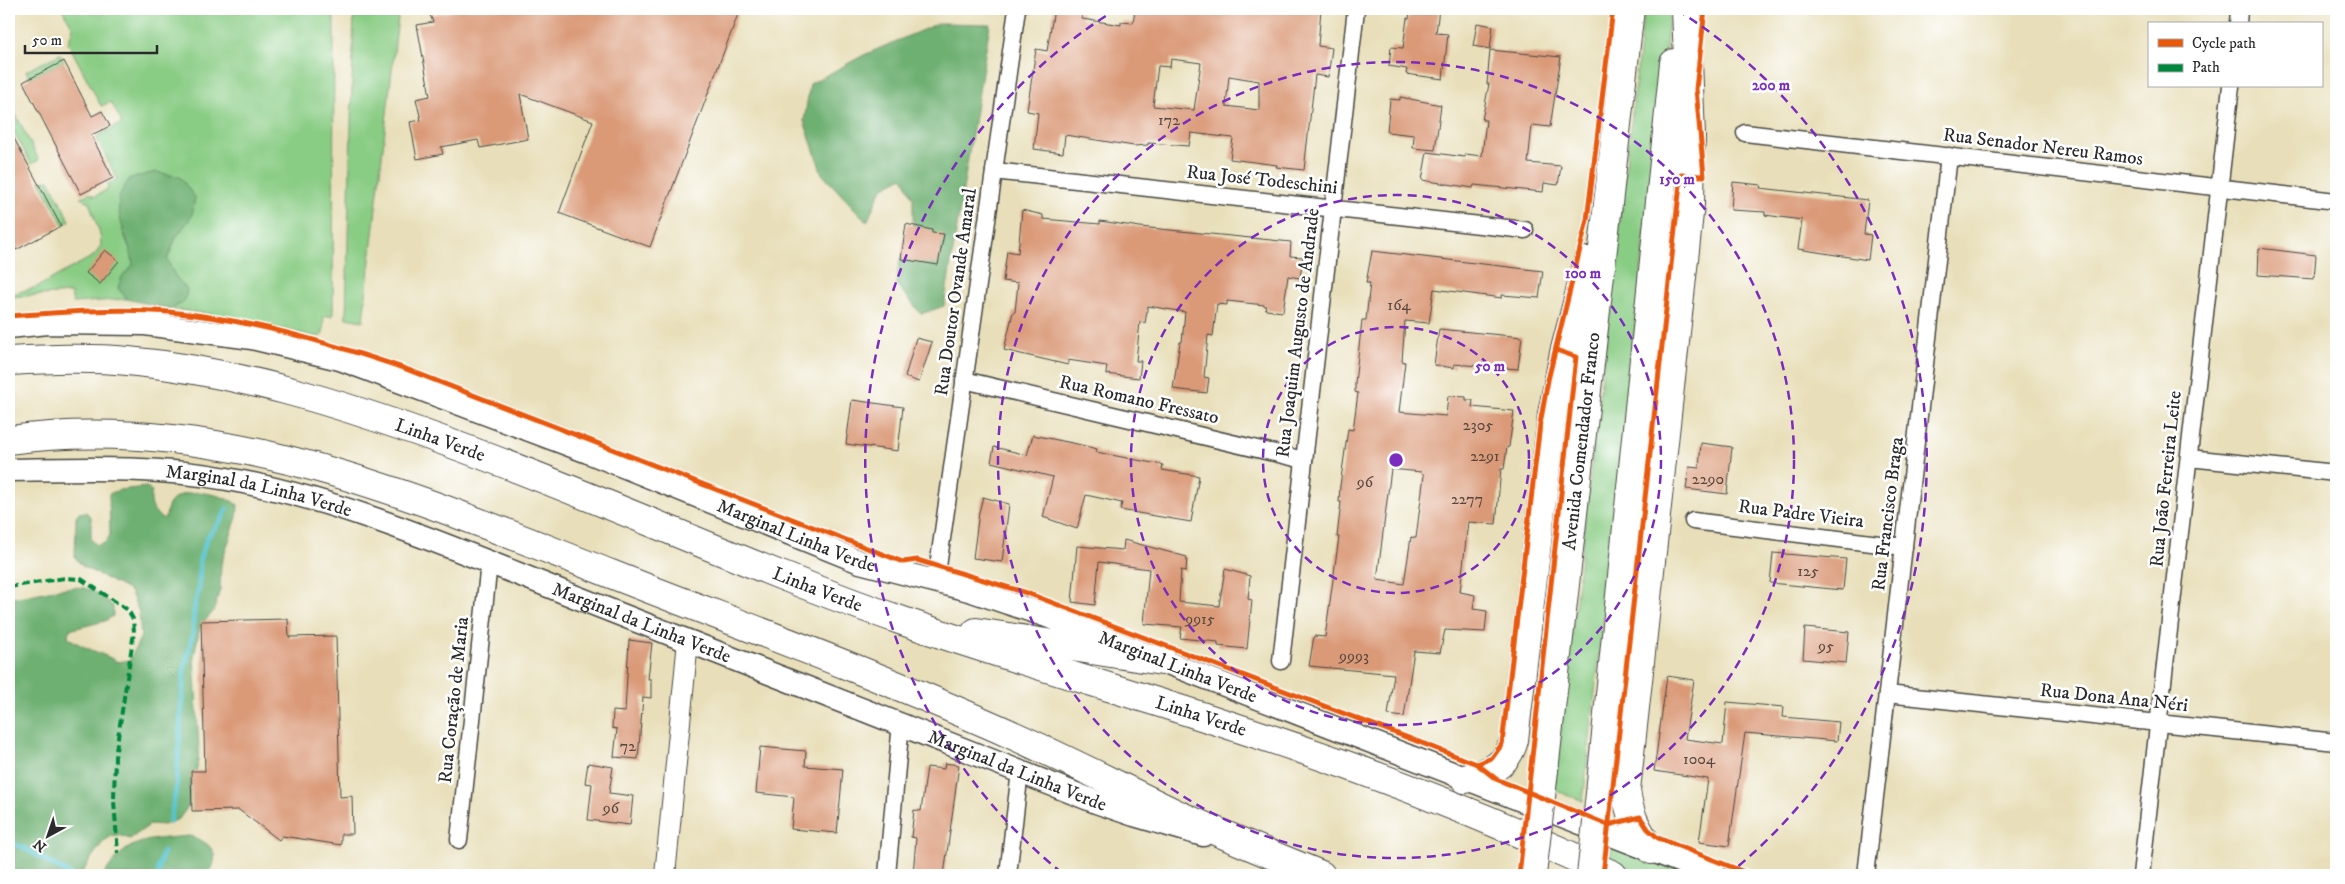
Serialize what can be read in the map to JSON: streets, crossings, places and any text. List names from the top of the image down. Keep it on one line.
{"streets":{"highway":["Linha Verde","Avenida Comendador Franco"],"main road":["Marginal da Linha Verde","Marginal Linha Verde"],"street":["Rua Senador Nereu Ramos","Rua José Todeschini","Rua Doutor Ovande Amaral","Rua Joaquim Augusto de Andrade","Rua Romano Fressato","Rua João Ferreira Leite","Rua Padre Vieira","Rua Francisco Braga","Rua Dona Ana Néri","Rua Coração de Maria"]},"crossings":[["Rua Senador Nereu Ramos","Rua João Ferreira Leite"],["Rua Senador Nereu Ramos","Rua Francisco Braga"],["Rua José Todeschini","Rua Doutor Ovande Amaral"],["Rua José Todeschini","Rua Joaquim Augusto de Andrade"],["Rua Doutor Ovande Amaral","Rua Romano Fressato"],["Rua Doutor Ovande Amaral","Marginal Linha Verde"],["Rua Joaquim Augusto de Andrade","Rua Romano Fressato"],["Rua João Ferreira Leite","Rua Dona Ana Néri"],["Marginal da Linha Verde","Rua Coração de Maria"],["Rua Padre Vieira","Rua Francisco Braga"],["Rua Francisco Braga","Rua Dona Ana Néri"]],"house_numbers":["172","164","2305","2291","2290","96","2277","125","9915","95","9993","72","1004","96"],"legend":["Cycle path","Path"],"scale_bar":"50 m","north":"bottom left","rings":["200 m","150 m","100 m","50 m"]}
